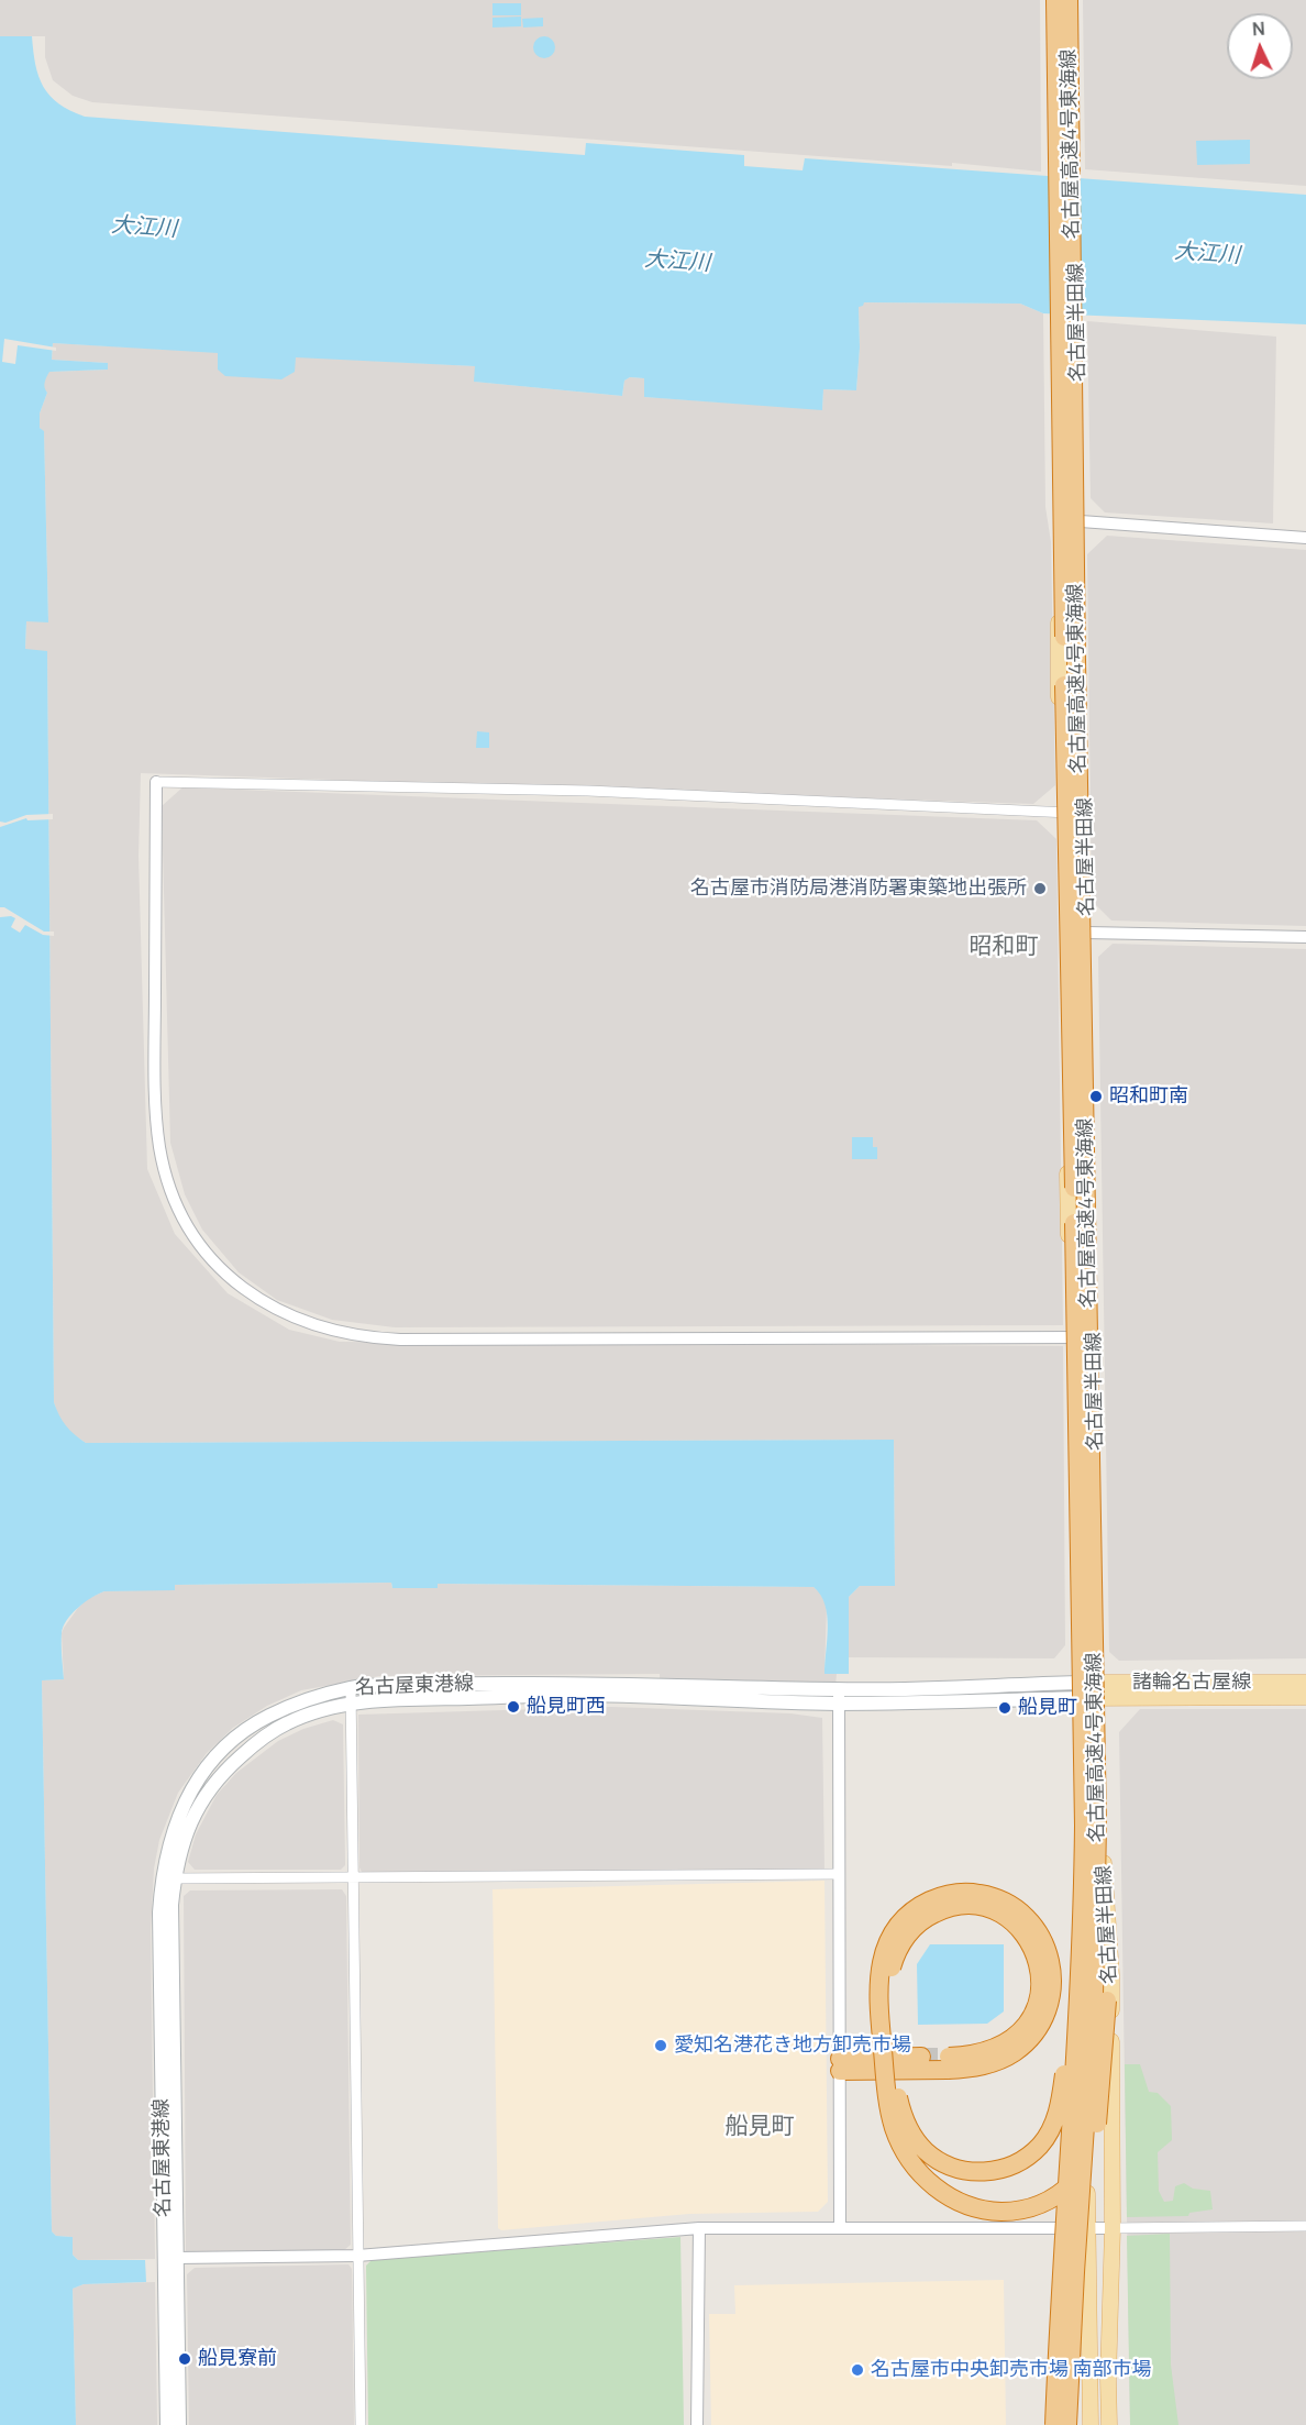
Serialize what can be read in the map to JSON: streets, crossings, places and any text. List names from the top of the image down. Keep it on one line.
{"streets":{"highway":["名古屋高速4号東海線"],"main road":["名古屋半田線","諸輪名古屋線","名古屋東港線"]},"crossings":[["名古屋高速4号東海線","名古屋半田線"],["名古屋高速4号東海線","諸輪名古屋線"],["名古屋半田線","諸輪名古屋線"],["名古屋半田線","名古屋東港線"],["諸輪名古屋線","名古屋東港線"]],"districts":["昭和町","船見町"],"water":["大江川"],"places":["名古屋市消防局港消防署東築地出張所","昭和町南","船見町西","船見町","愛知名港花き地方卸売市場","船見寮前","名古屋市中央卸売市場 南部市場"],"north":"top"}
